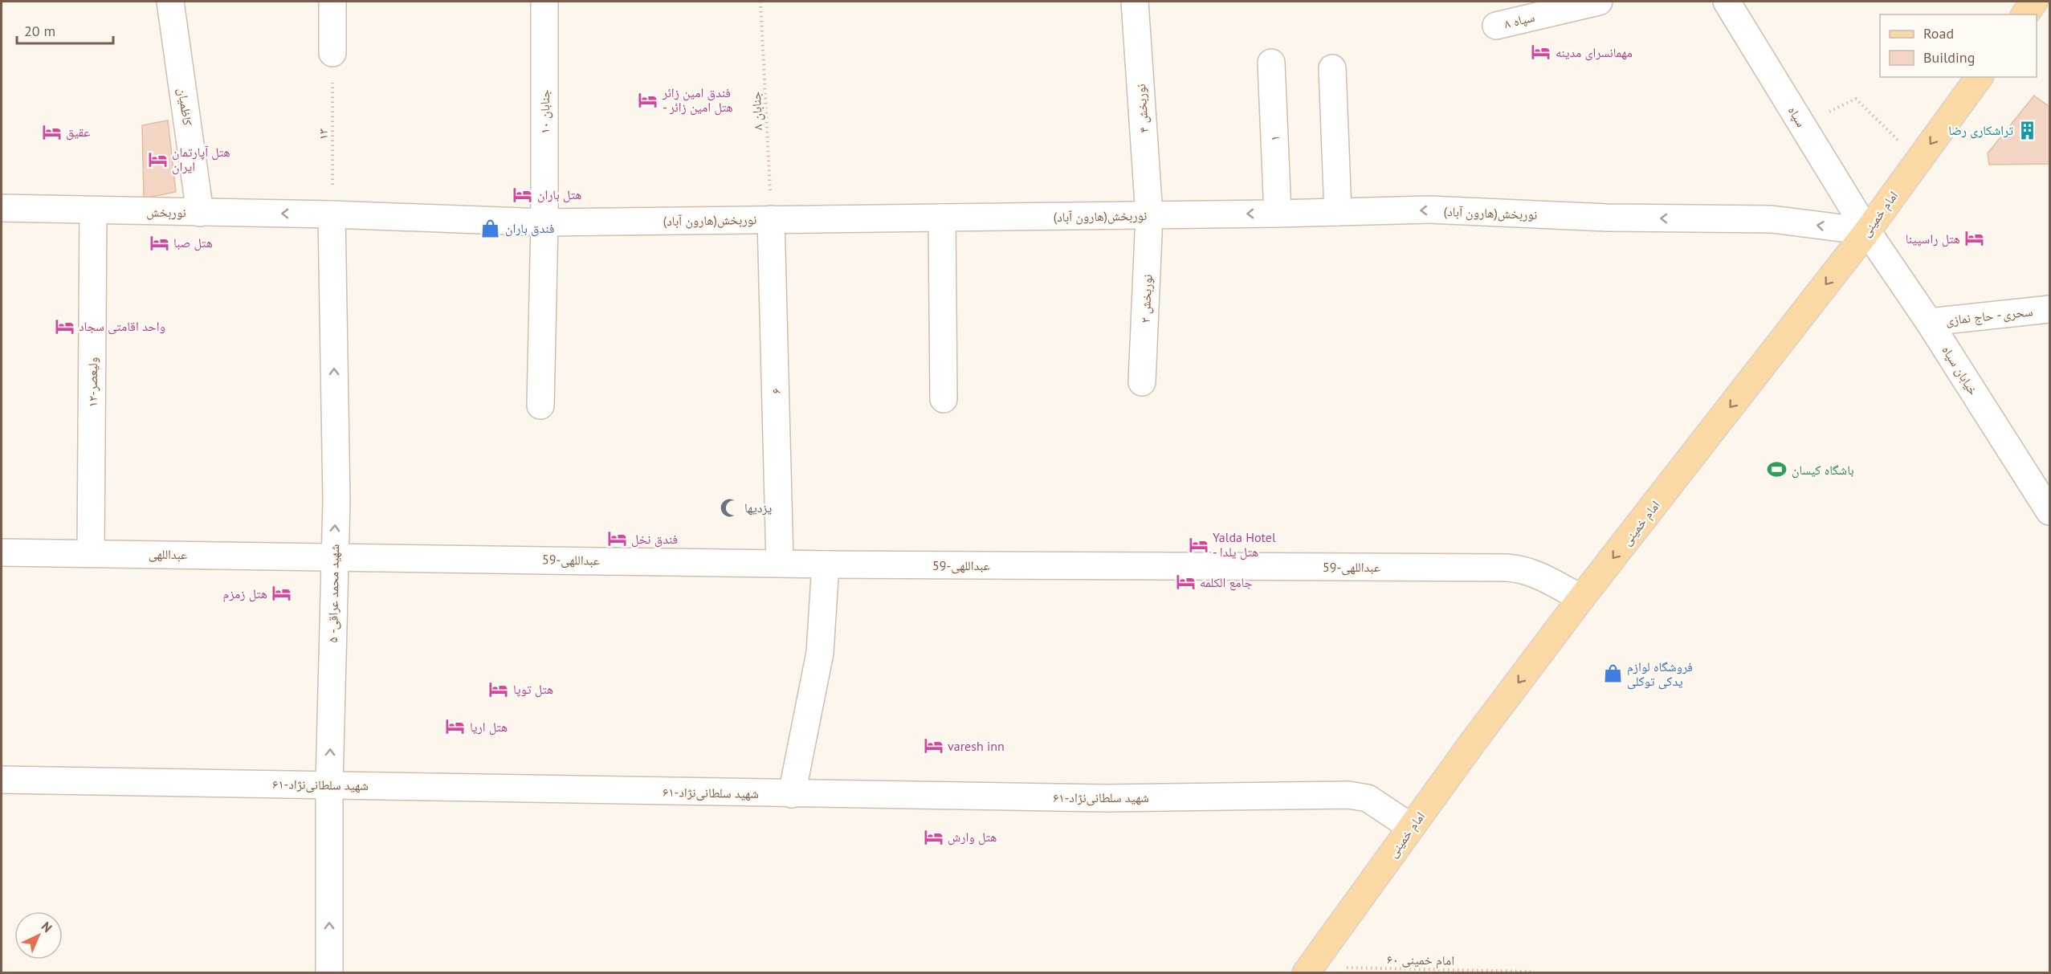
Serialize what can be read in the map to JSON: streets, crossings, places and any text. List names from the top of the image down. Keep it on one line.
{"streets":{"main road":["امام خمینی"],"street":["سپاه ۸","کاظمیان","نوربخش ۴","جنابان ۱۰","سپاه","۱","نوربخش","نوربخش(هارون آباد)","نوربخش ۲","سحری - حاج نمازی","خیابان سپاه","ولیعصر-۱۲","۶","عبداللهی","عبداللهی-59","شهید محمد عراقی- ۵","شهید سلطانی‌نژاد-۶۱"],"path":["جنابان ۸","۱۳","امام خمینی ۶۰"]},"crossings":[["کاظمیان","نوربخش"],["نوربخش ۴","نوربخش(هارون آباد)"],["نوربخش ۴","نوربخش ۲"],["جنابان ۸","نوربخش(هارون آباد)"],["جنابان ۸","۶"],["جنابان ۱۰","نوربخش(هارون آباد)"],["سپاه","نوربخش(هارون آباد)"],["سپاه","امام خمینی"],["سپاه","خیابان سپاه"],["۱۳","نوربخش"],["۱۳","نوربخش(هارون آباد)"],["۱۳","شهید محمد عراقی- ۵"],["۱","نوربخش(هارون آباد)"],["نوربخش","نوربخش(هارون آباد)"],["نوربخش","ولیعصر-۱۲"],["نوربخش","شهید محمد عراقی- ۵"],["نوربخش(هارون آباد)","امام خمینی"],["نوربخش(هارون آباد)","نوربخش ۲"],["نوربخش(هارون آباد)","خیابان سپاه"],["نوربخش(هارون آباد)","۶"],["نوربخش(هارون آباد)","شهید محمد عراقی- ۵"],["امام خمینی","خیابان سپاه"],["امام خمینی","عبداللهی-59"],["امام خمینی","شهید سلطانی‌نژاد-۶۱"],["امام خمینی","امام خمینی ۶۰"],["سحری - حاج نمازی","خیابان سپاه"],["ولیعصر-۱۲","عبداللهی"],["۶","عبداللهی-59"],["عبداللهی","عبداللهی-59"],["عبداللهی","شهید محمد عراقی- ۵"],["عبداللهی-59","شهید محمد عراقی- ۵"],["شهید محمد عراقی- ۵","شهید سلطانی‌نژاد-۶۱"]],"one_way":["نوربخش","نوربخش(هارون آباد)","امام خمینی","شهید محمد عراقی- ۵"],"places":{"hotel":["مهمانسرای مدینه","فندق امین زائر - هتل امین زائر","عقیق","هتل آپارتمان ایران","هتل باران","هتل راسپینا","هتل صبا","واحد اقامتی سجاد","فندق نخل","Yalda Hotel - هتل یلدا","جامع الکلمه","هتل زمزم","هتل توپا","هتل اریا","varesh inn","هتل وارش"],"building":["تراشکارى رضا"],"shop":["فندق باران","فروشگاه لوازم یدکی توکلی"],"sports":["باشگاه کیسان"],"mosque":["یزدیها"]},"legend":["Road","Building"],"scale_bar":"20 m","north":"top right"}
